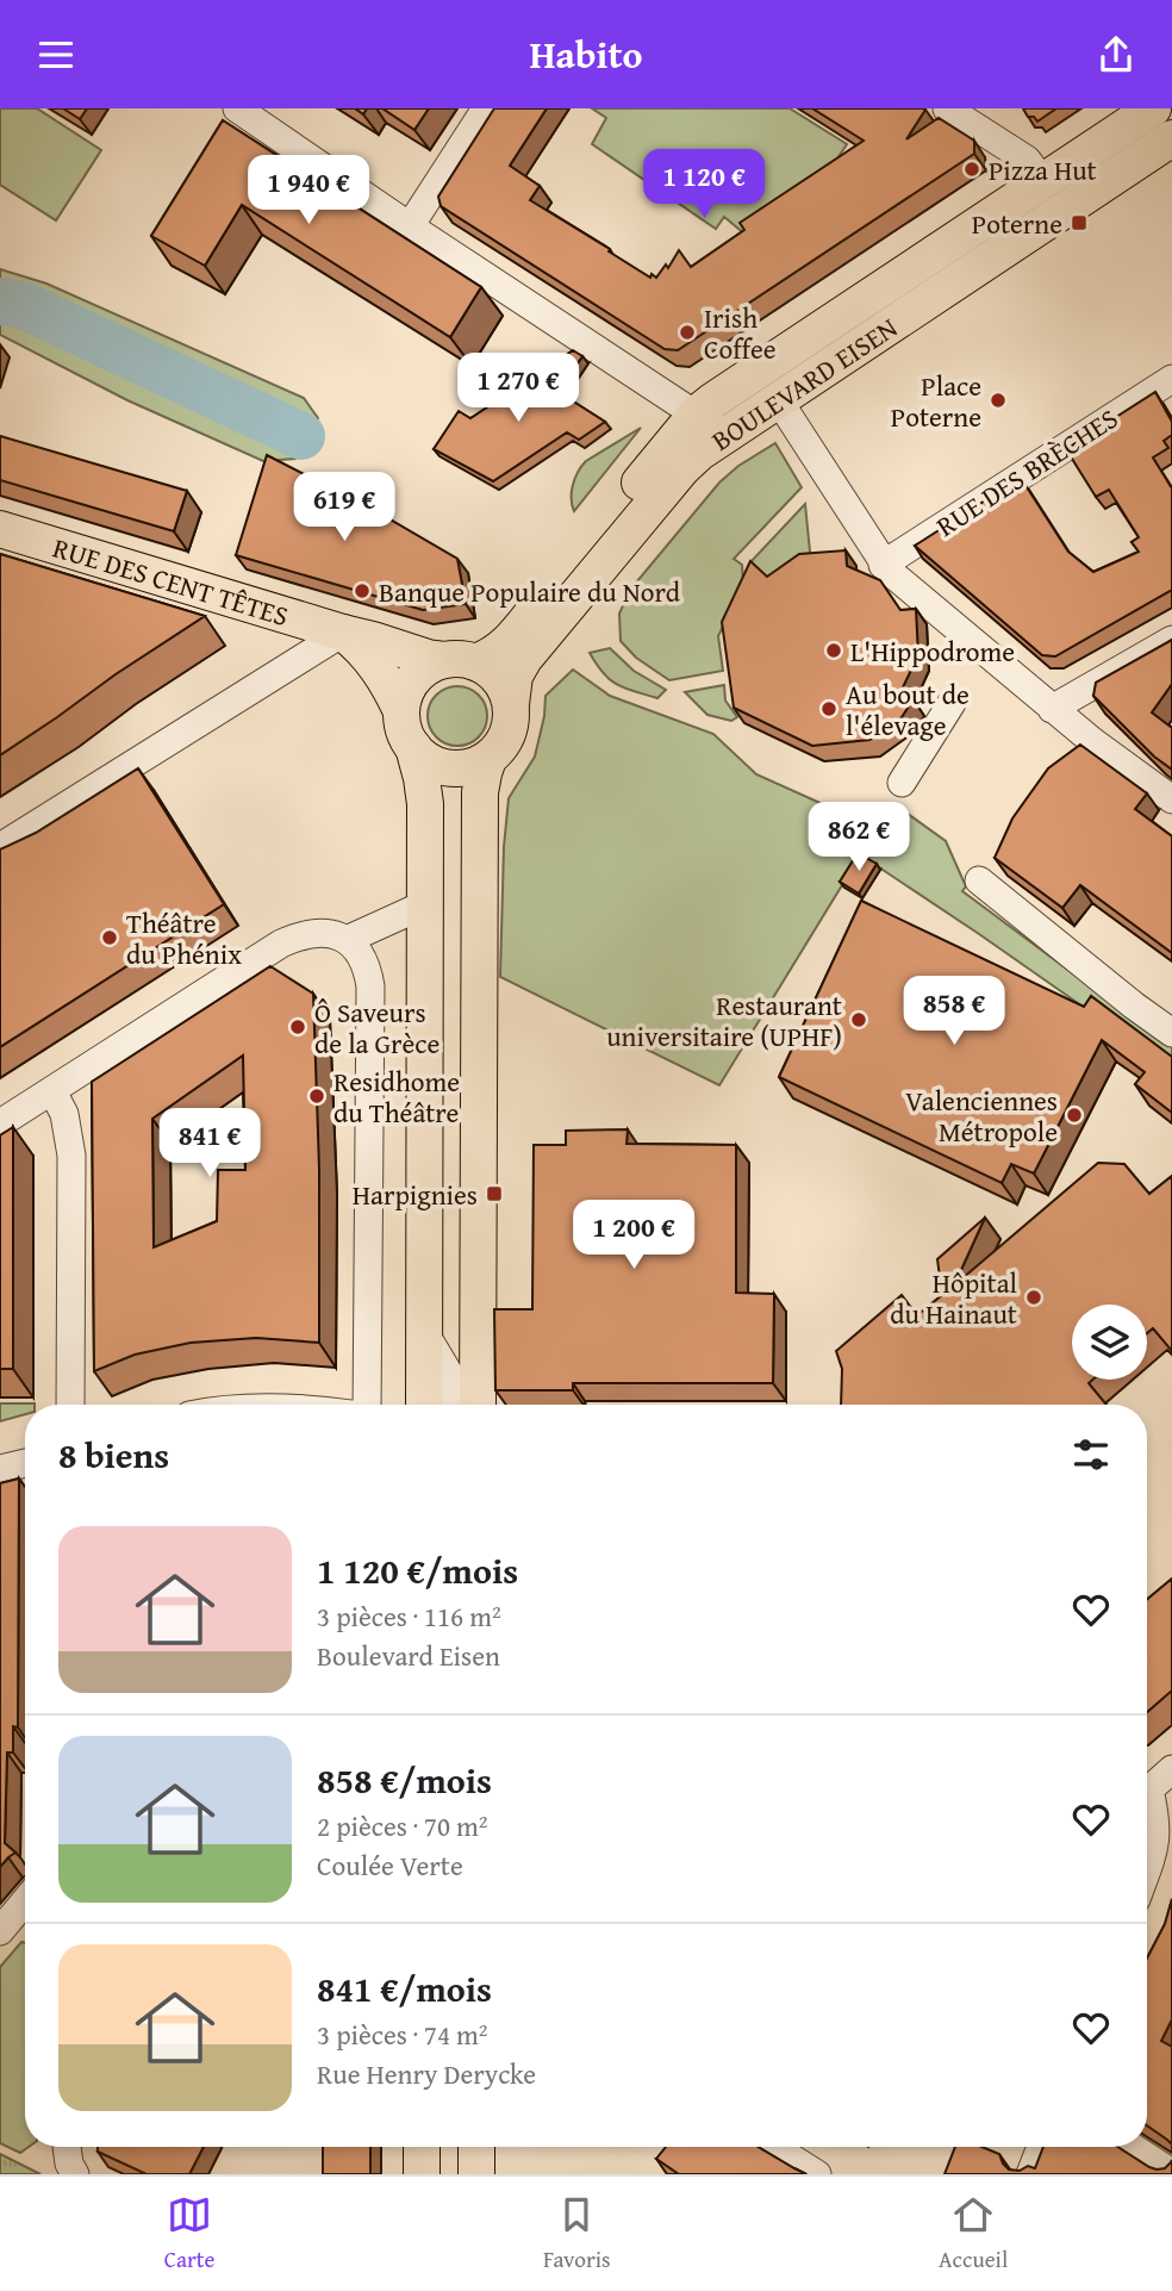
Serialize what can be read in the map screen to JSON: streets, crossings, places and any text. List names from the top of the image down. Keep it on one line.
{"streets":{"main road":["BOULEVARD EISEN","RUE DES CENT TÊTES"],"street":["RUE DES BRÈCHES"]},"crossings":[["BOULEVARD EISEN","RUE DES CENT TÊTES"]],"places":{"other":["Pizza Hut","Irish Coffee","Place Poterne","Banque Populaire du Nord","L'Hippodrome","Au bout de l'élevage","Théâtre du Phénix","Restaurant universitaire (UPHF)","Ô Saveurs de la Grèce","Residhome du Théâtre","Valenciennes Métropole","Hôpital du Hainaut"],"transit":["Poterne","Harpignies"]},"page":{"header":"Habito","price":["1 120 €","1 940 €","1 270 €","619 €","862 €","858 €","841 €","1 200 €"],"heading":"8 biens","list":[{"name":"1 120 €/mois","note":"3 pièces · 116 m² · Boulevard Eisen"},{"name":"858 €/mois","note":"2 pièces · 70 m² · Coulée Verte"},{"name":"841 €/mois","note":"3 pièces · 74 m² · Rue Henry Derycke"}],"tabs":["Carte","Favoris","Accueil"]}}
